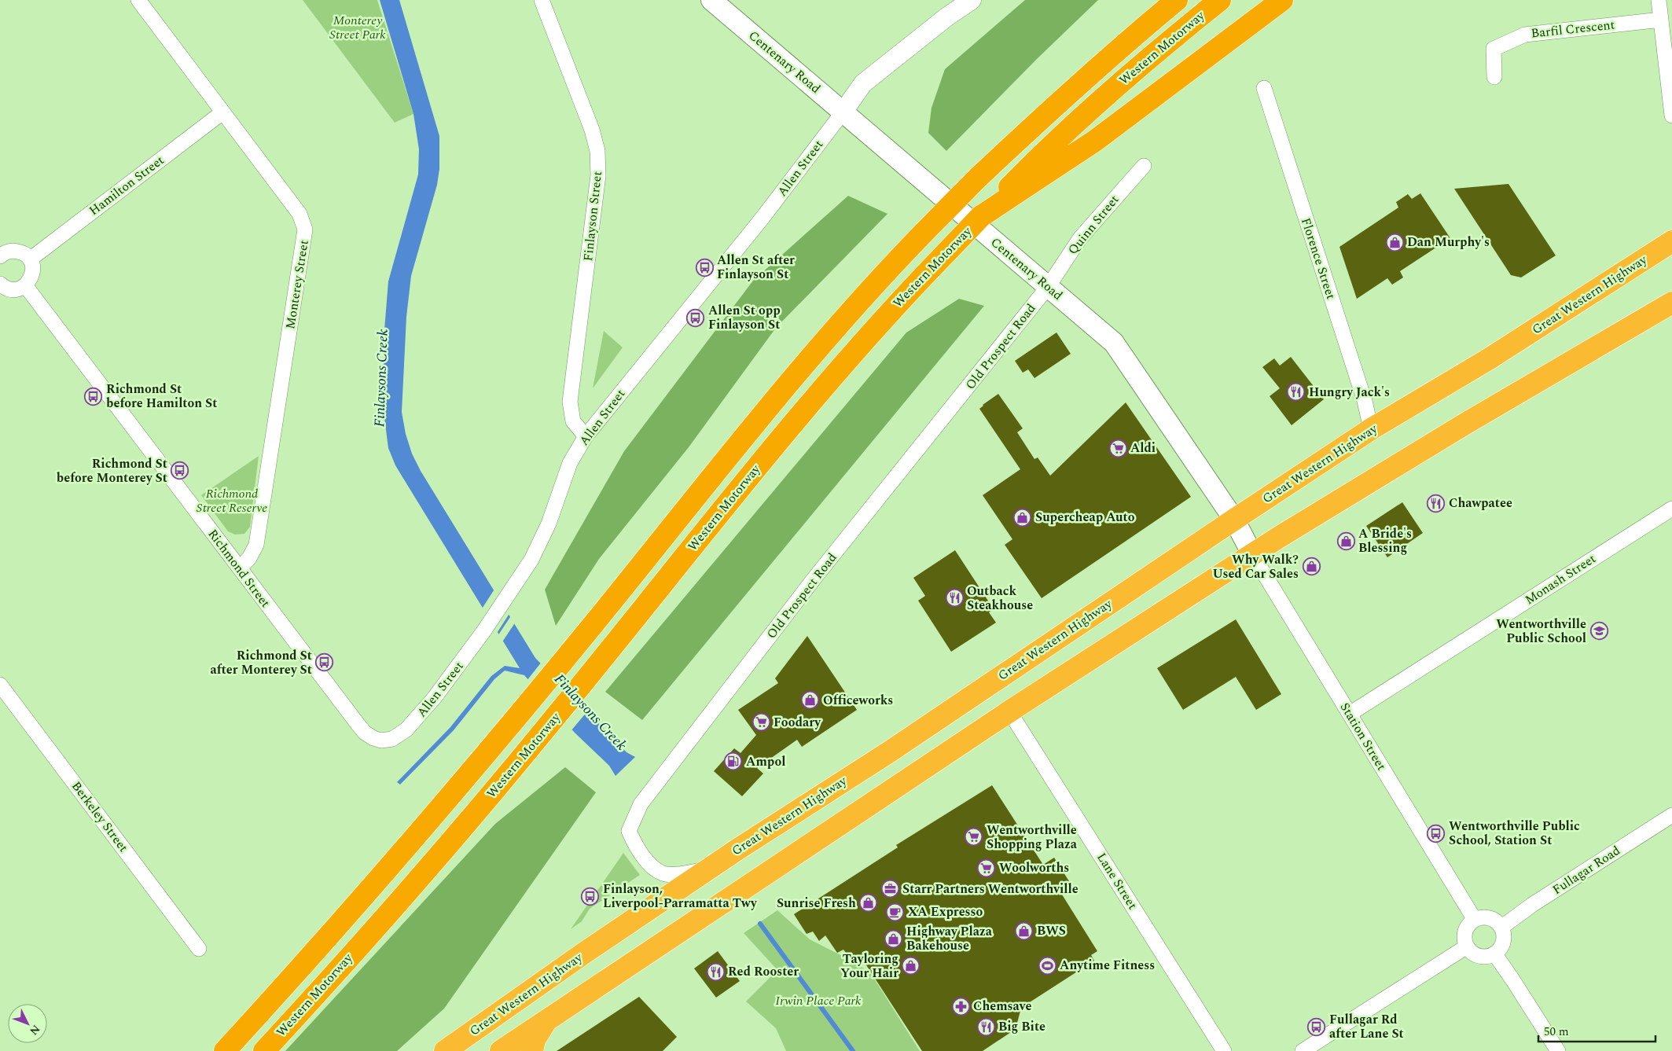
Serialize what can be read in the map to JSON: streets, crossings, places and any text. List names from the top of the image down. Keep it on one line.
{"streets":{"highway":["Western Motorway","Great Western Highway"],"main road":["Centenary Road"],"street":["Barfil Crescent","Allen Street","Hamilton Street","Finlayson Street","Quinn Street","Florence Street","Monterey Street","Old Prospect Road","Richmond Street","Monash Street","Station Street","Berkeley Street","Fullagar Road","Lane Street"]},"crossings":[["Centenary Road","Allen Street"],["Centenary Road","Quinn Street"],["Centenary Road","Great Western Highway"],["Centenary Road","Old Prospect Road"],["Centenary Road","Station Street"],["Allen Street","Finlayson Street"],["Allen Street","Richmond Street"],["Hamilton Street","Monterey Street"],["Quinn Street","Old Prospect Road"],["Florence Street","Great Western Highway"],["Monterey Street","Richmond Street"],["Great Western Highway","Old Prospect Road"],["Monash Street","Station Street"],["Station Street","Fullagar Road"]],"water":["Finlaysons Creek"],"parks":["Monterey Street Park","Richmond Street Reserve","Irwin Place Park"],"places":{"shop":["Dan Murphy's","Supercheap Auto","A Bride's Blessing","Why Walk? Used Car Sales","Officeworks","Sunrise Fresh","BWS","Highway Plaza Bakehouse","Tayloring Your Hair"],"bus stop":["Allen St after Finlayson St","Allen St opp Finlayson St","Richmond St before Hamilton St","Richmond St before Monterey St","Richmond St after Monterey St","Wentworthville Public School, Station St","Finlayson, Liverpool-Parramatta Twy","Fullagar Rd after Lane St"],"restaurant":["Hungry Jack's","Chawpatee","Outback Steakhouse","Red Rooster","Big Bite"],"supermarket":["Aldi","Foodary","Wentworthville Shopping Plaza","Woolworths"],"school or university":["Wentworthville Public School"],"fuel station":["Ampol"],"office":["Starr Partners Wentworthville"],"cafe":["XA Expresso"],"sports":["Anytime Fitness"],"pharmacy":["Chemsave"]},"scale_bar":"50 m","north":"bottom right"}
